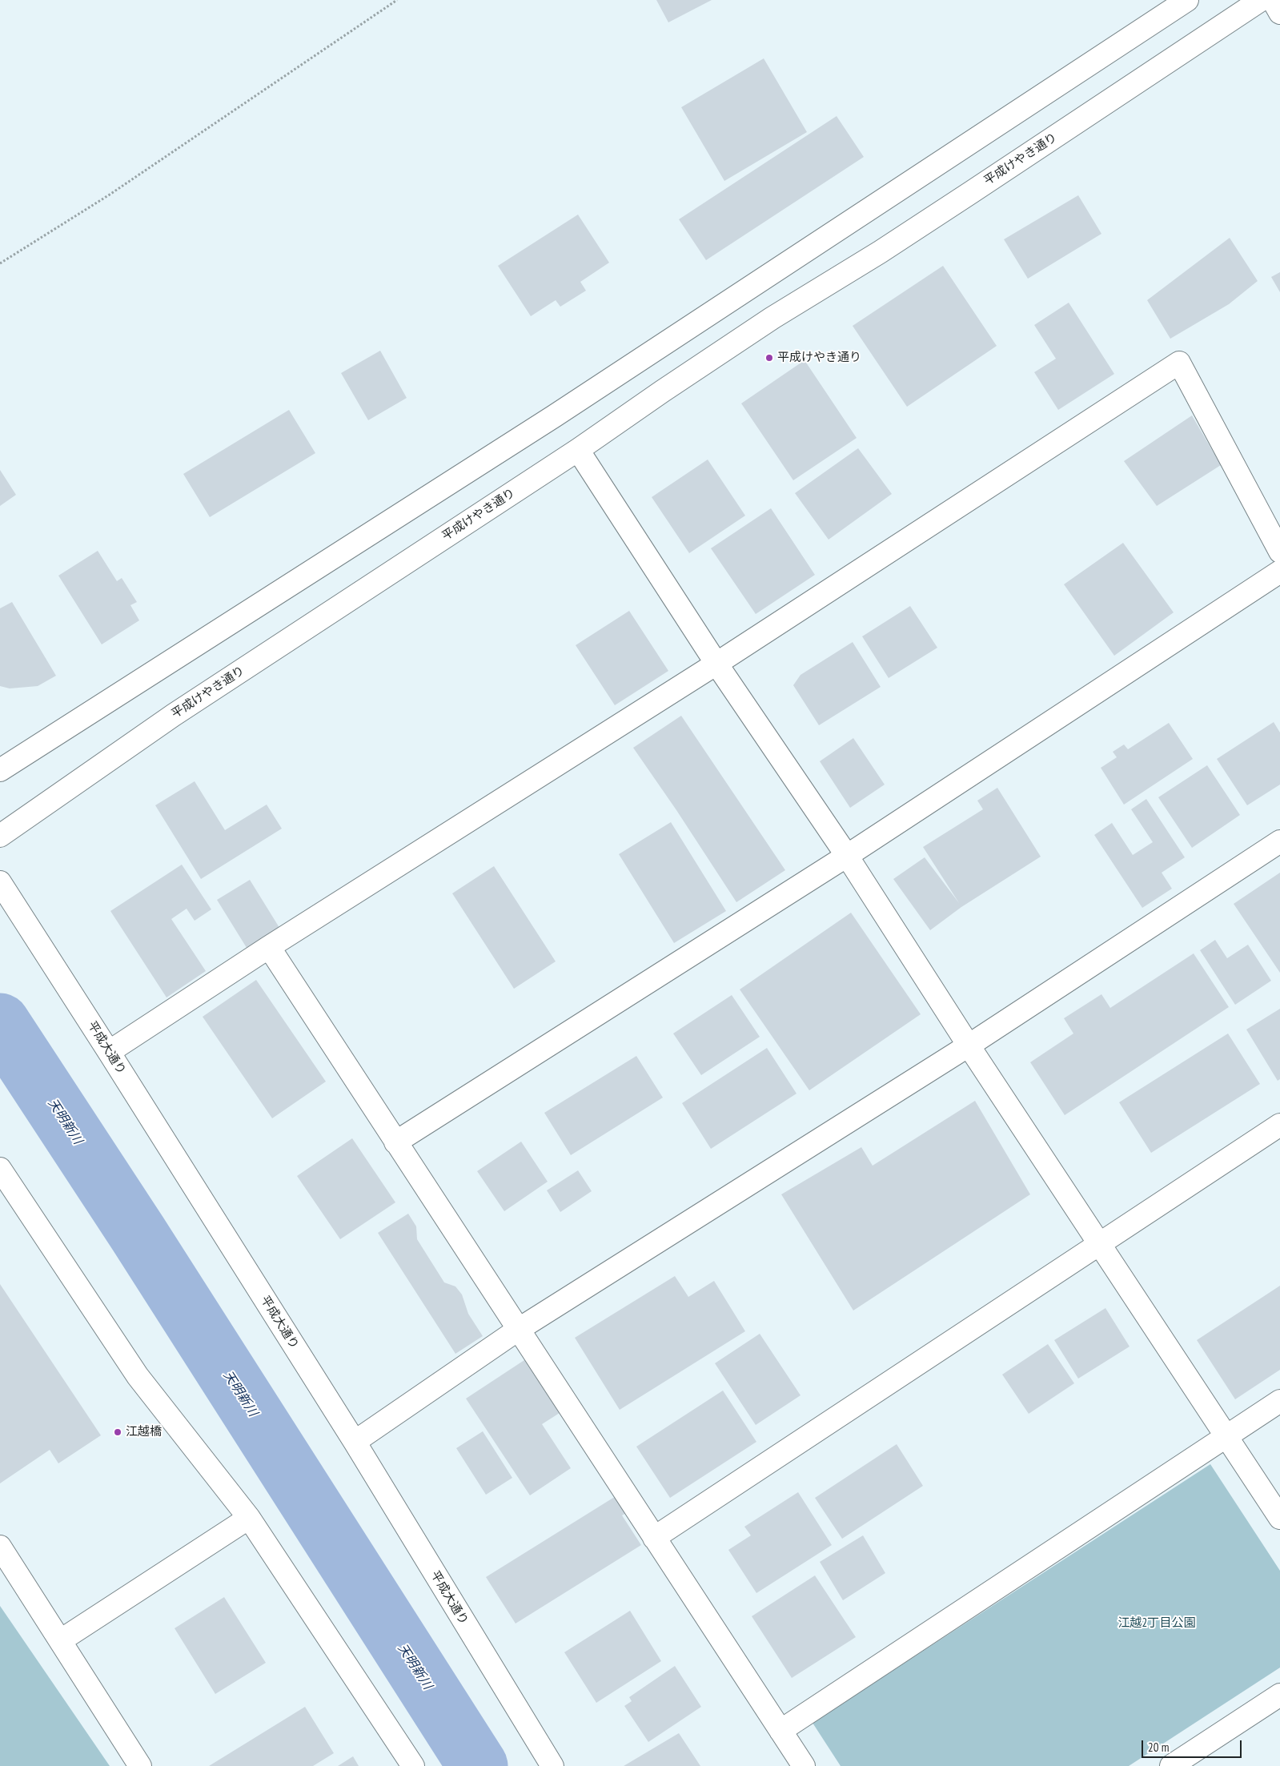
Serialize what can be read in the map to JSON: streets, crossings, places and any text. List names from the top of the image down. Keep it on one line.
{"streets":{"street":["平成けやき通り","平成大通り"]},"water":["天明新川"],"parks":["江越2丁目公園"],"places":["平成けやき通り","江越橋"],"scale_bar":"20 m"}
